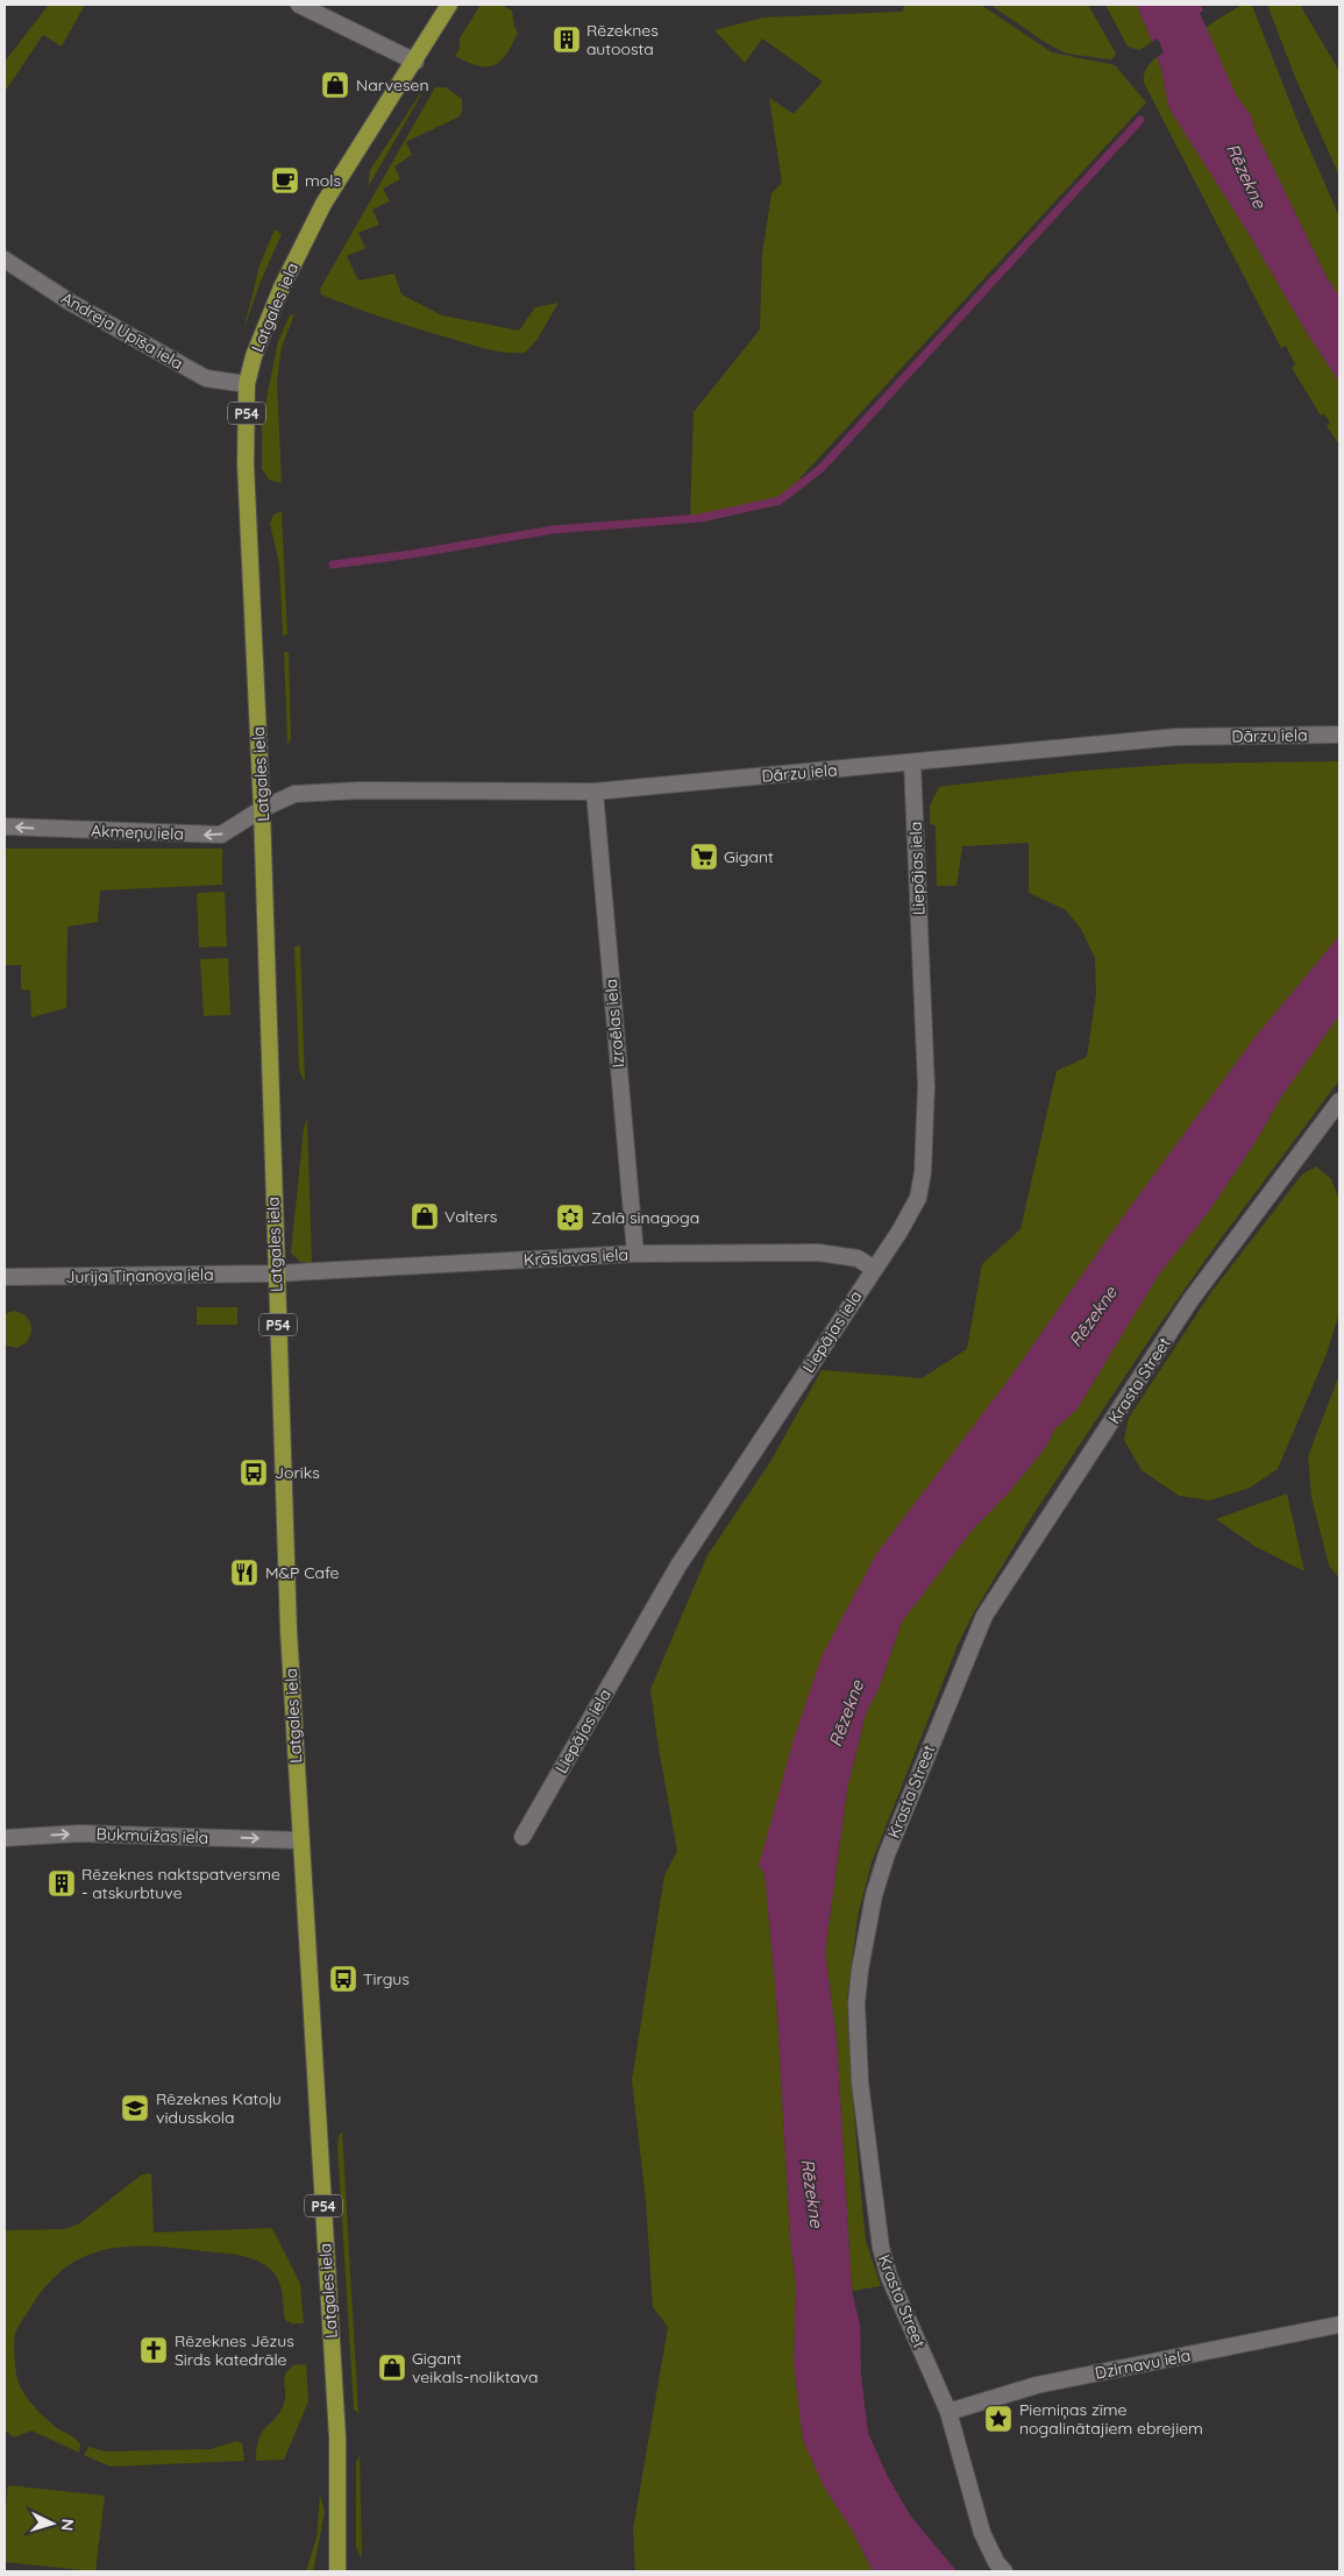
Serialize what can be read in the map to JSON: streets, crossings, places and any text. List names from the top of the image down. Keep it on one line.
{"streets":{"main road":["Latgales iela","P54"],"street":["Andreja Upīša iela","Dārzu iela","Akmeņu iela","Liepājas iela","Izraēlas iela","Krāslavas iela","Jurija Tiņanova iela","Krasta Street","Bukmuižas iela","Dzirnavu iela"]},"crossings":[["Latgales iela","Andreja Upīša iela"],["Latgales iela","Dārzu iela"],["Latgales iela","Akmeņu iela"],["Latgales iela","Krāslavas iela"],["Latgales iela","Jurija Tiņanova iela"],["Latgales iela","Bukmuižas iela"],["Dārzu iela","Akmeņu iela"],["Dārzu iela","Liepājas iela"],["Dārzu iela","Izraēlas iela"],["Liepājas iela","Krāslavas iela"],["Izraēlas iela","Krāslavas iela"],["Krāslavas iela","Jurija Tiņanova iela"],["Krasta Street","Dzirnavu iela"]],"one_way":["Akmeņu iela","Bukmuižas iela"],"water":["Rēzekne"],"places":{"building":["Rēzeknes autoosta","Rēzeknes naktspatversme - atskurbtuve"],"shop":["Narvesen","Valters","Gigant veikals-noliktava"],"cafe":["mols"],"supermarket":["Gigant"],"synagogue":["Zalā sinagoga"],"bus stop":["Joriks","Tirgus"],"restaurant":["M&P Cafe"],"school or university":["Rēzeknes Katoļu vidusskola"],"church":["Rēzeknes Jēzus Sirds katedrāle"],"place":["Piemiņas zīme nogalinātajiem ebrejiem"]},"north":"right"}
